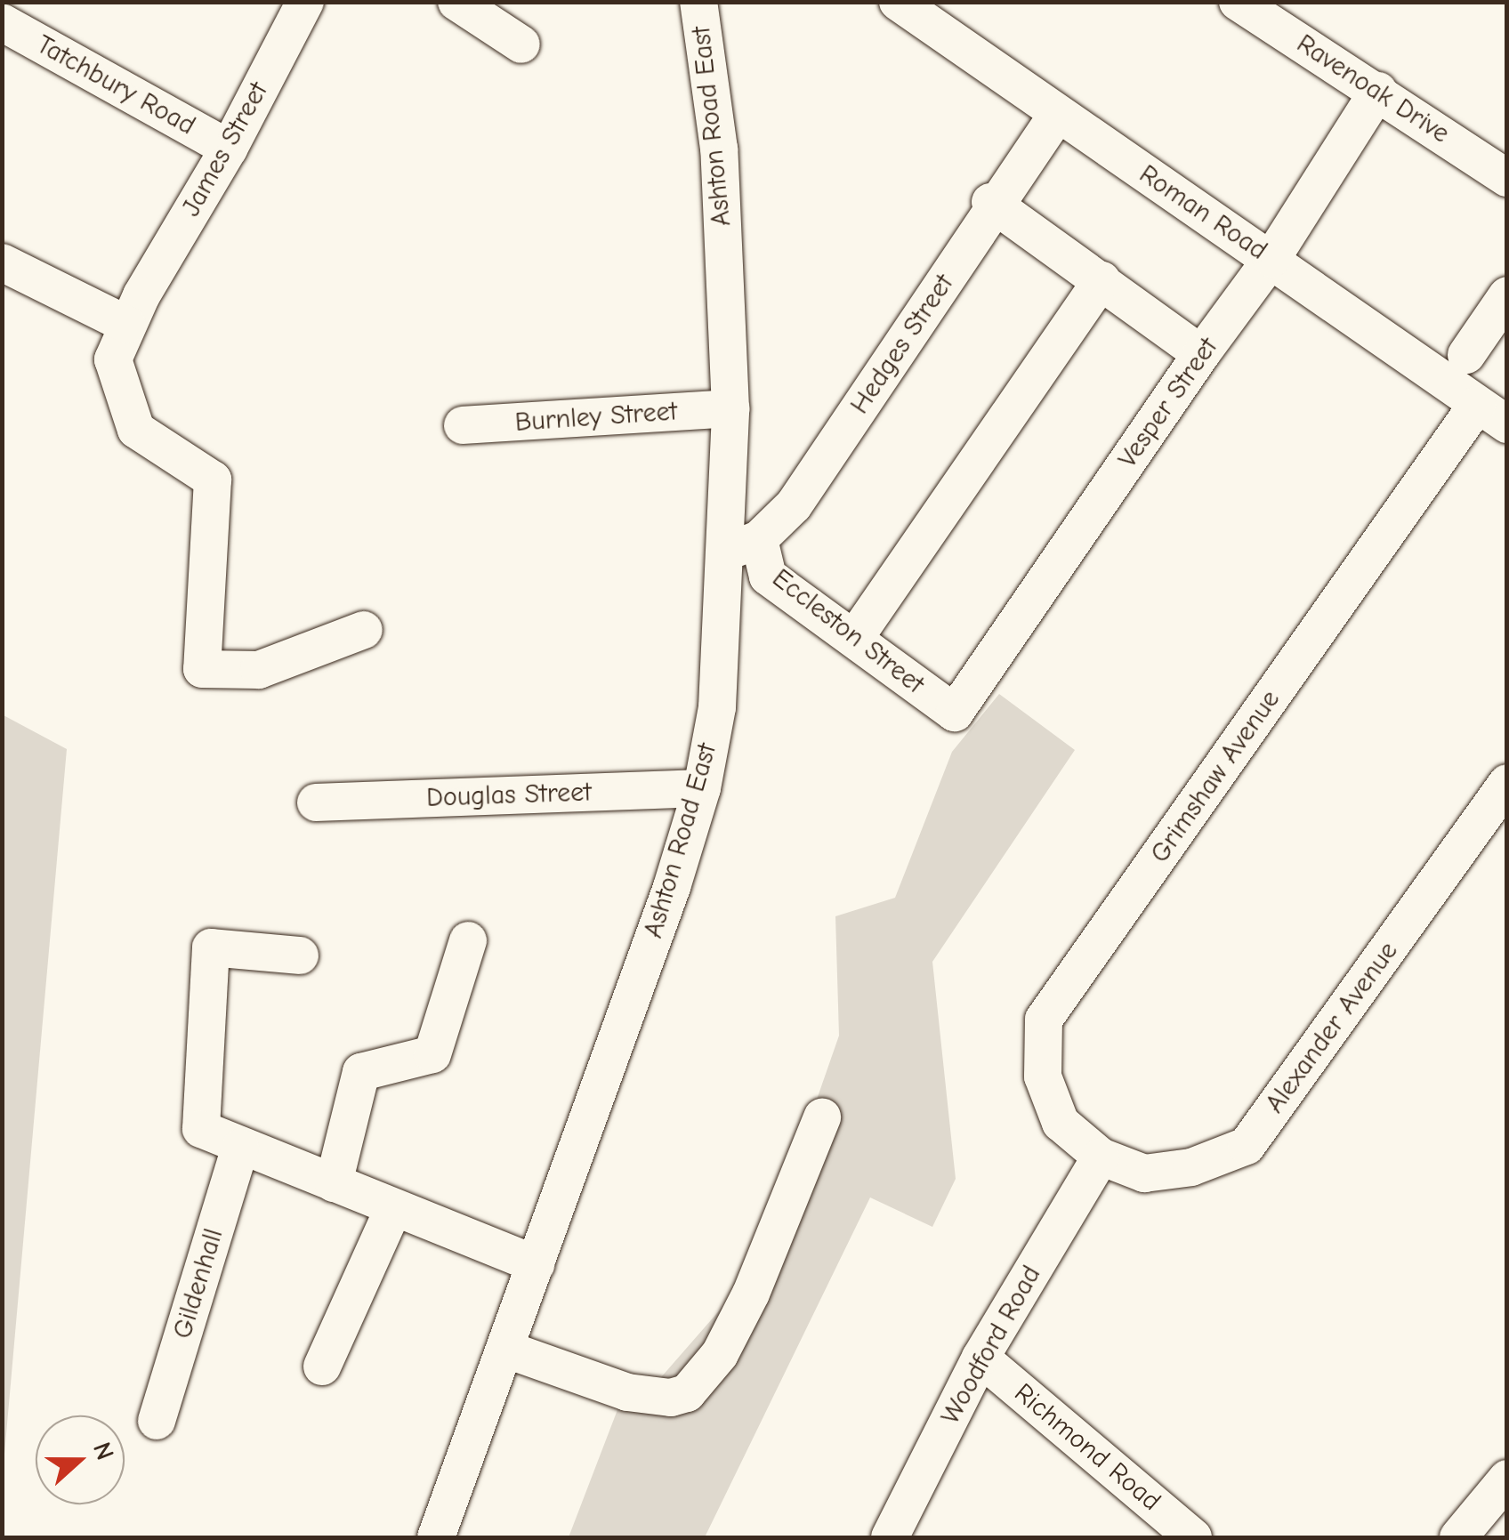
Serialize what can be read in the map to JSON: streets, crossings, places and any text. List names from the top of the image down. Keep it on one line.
{"streets":{"street":["Tatchbury Road","Ravenoak Drive","Ashton Road East","James Street","Roman Road","Hedges Street","Vesper Street","Burnley Street","Eccleston Street","Grimshaw Avenue","Douglas Street","Alexander Avenue","Gildenhall","Woodford Road","Richmond Road"]},"crossings":[["Tatchbury Road","James Street"],["Ravenoak Drive","Vesper Street"],["Ashton Road East","Hedges Street"],["Ashton Road East","Burnley Street"],["Ashton Road East","Eccleston Street"],["Ashton Road East","Douglas Street"],["Roman Road","Hedges Street"],["Roman Road","Vesper Street"],["Roman Road","Grimshaw Avenue"],["Hedges Street","Eccleston Street"],["Vesper Street","Eccleston Street"],["Grimshaw Avenue","Alexander Avenue"],["Grimshaw Avenue","Woodford Road"],["Alexander Avenue","Woodford Road"],["Woodford Road","Richmond Road"]],"north":"right"}
